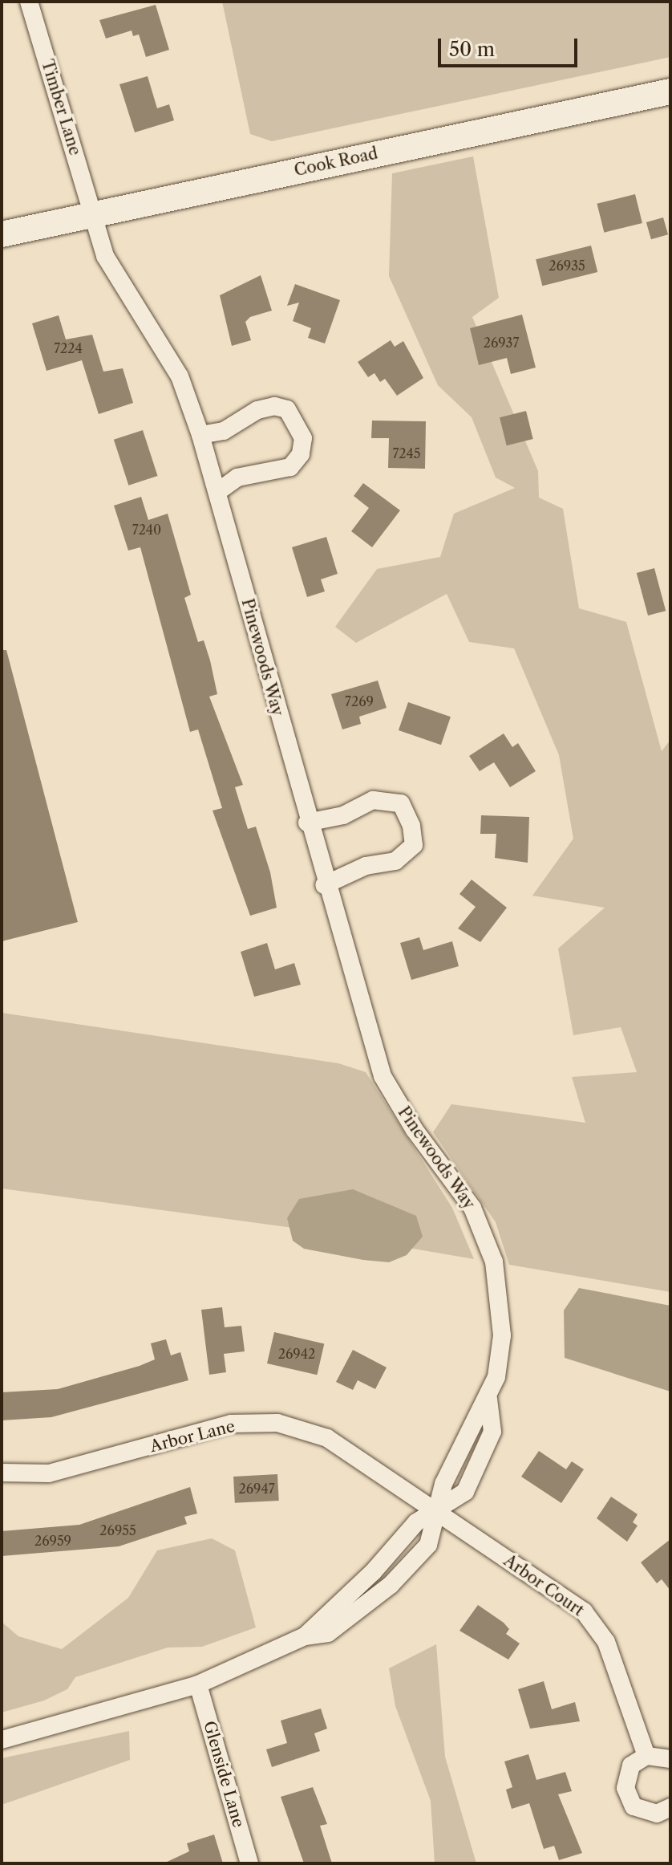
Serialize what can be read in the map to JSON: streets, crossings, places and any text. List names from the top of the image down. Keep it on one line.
{"streets":{"street":["Timber Lane","Cook Road","Pinewoods Way","Arbor Lane","Arbor Court","Glenside Lane"]},"crossings":[["Timber Lane","Cook Road"],["Timber Lane","Pinewoods Way"],["Cook Road","Pinewoods Way"],["Pinewoods Way","Arbor Lane"],["Pinewoods Way","Arbor Court"],["Arbor Lane","Arbor Court"]],"house_numbers":["26935","26937","7224","7245","7240","7269","26942","26947","26955","26959"],"scale_bar":"50 m"}
